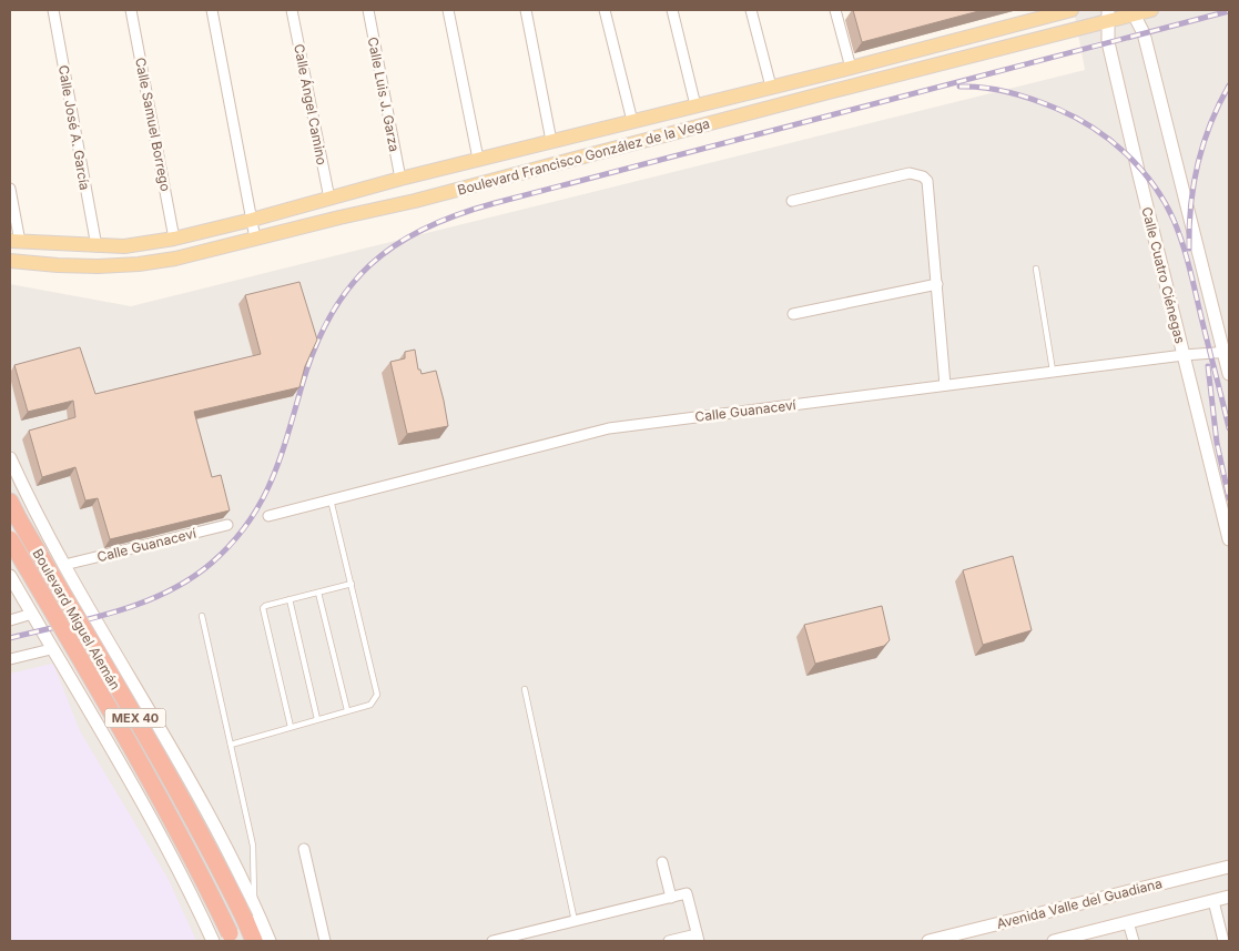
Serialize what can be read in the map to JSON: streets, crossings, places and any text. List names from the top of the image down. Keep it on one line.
{"streets":{"highway":["Boulevard Miguel Alemán","MEX 40"],"main road":["Boulevard Francisco González de la Vega"],"street":["Calle Luis J. Garza","Calle Ángel Camino","Calle Samuel Borrego","Calle José A. García","Calle Cuatro Ciénegas","Calle Guanaceví","Avenida Valle del Guadiana"]},"crossings":[["Calle Luis J. Garza","Boulevard Francisco González de la Vega"],["Calle Ángel Camino","Boulevard Francisco González de la Vega"],["Calle Samuel Borrego","Boulevard Francisco González de la Vega"],["Calle José A. García","Boulevard Francisco González de la Vega"],["Boulevard Francisco González de la Vega","Calle Cuatro Ciénegas"],["Calle Cuatro Ciénegas","Calle Guanaceví"]]}
